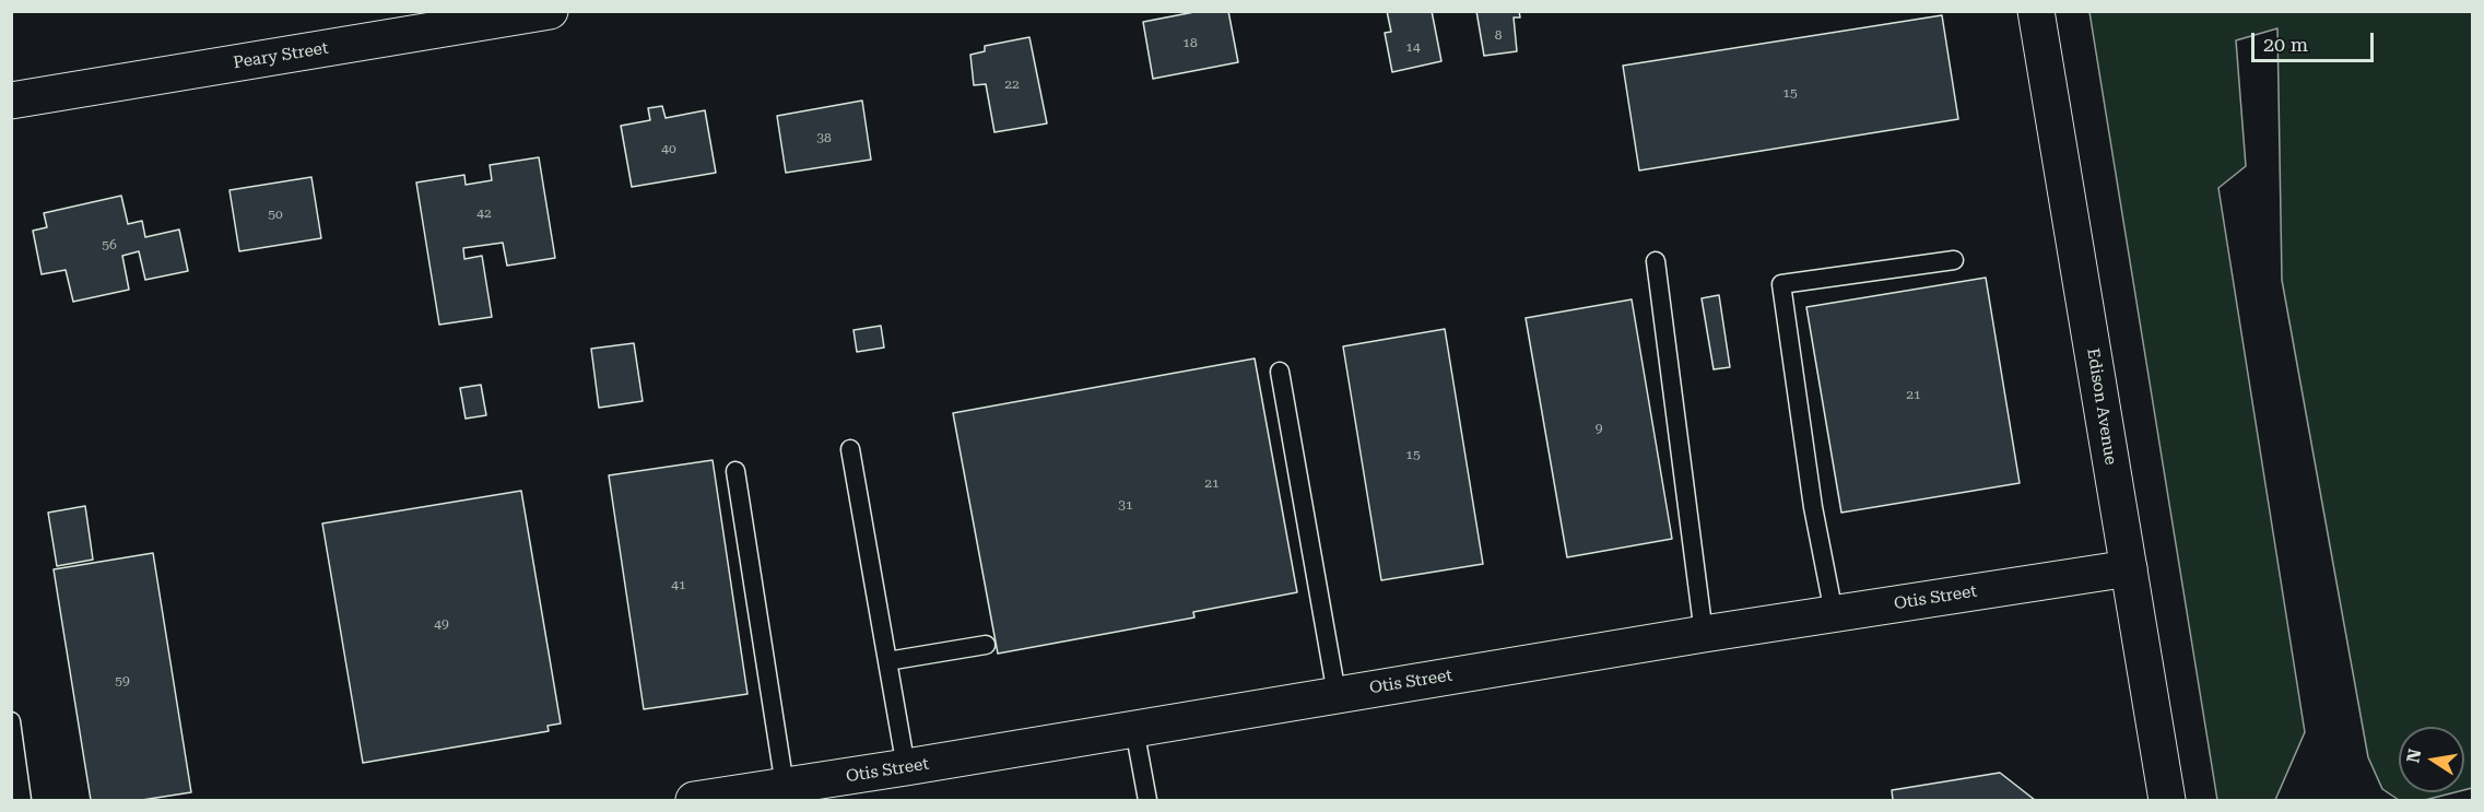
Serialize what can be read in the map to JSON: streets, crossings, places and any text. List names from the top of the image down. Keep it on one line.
{"streets":{"street":["Peary Street","Edison Avenue","Otis Street"]},"crossings":[["Edison Avenue","Otis Street"]],"house_numbers":["8","18","14","22","15","38","40","42","50","56","21","9","15","21","31","41","49","59"],"scale_bar":"20 m","north":"left"}
